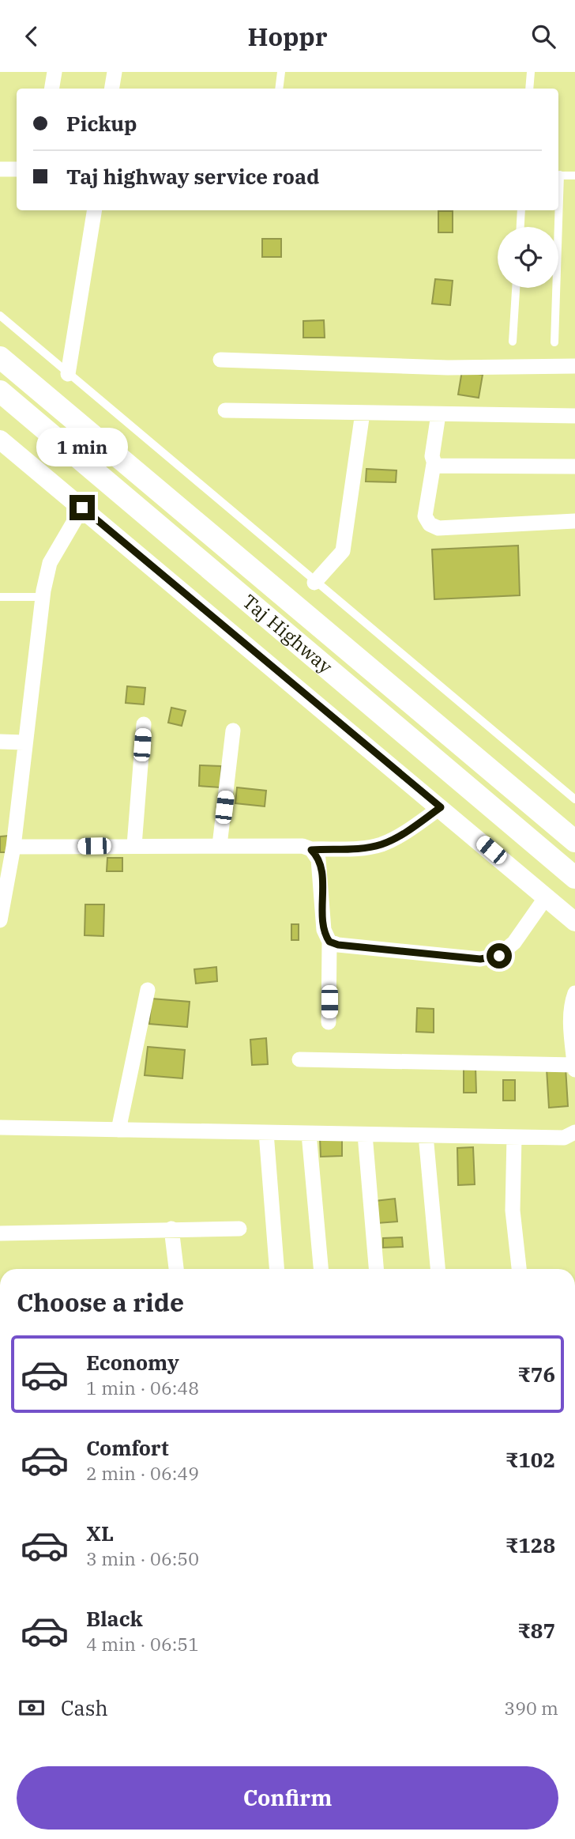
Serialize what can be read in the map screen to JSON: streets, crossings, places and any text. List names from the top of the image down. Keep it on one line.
{"streets":{"main road":["Taj Highway"]},"page":{"header":"Hoppr","banner":["Pickup","Taj highway service road"],"bubble":"1 min","heading":"Choose a ride","list":[{"name":"Economy","note":"1 min · 06:48","value":"₹76"},{"name":"Comfort","note":"2 min · 06:49","value":"₹102"},{"name":"XL","note":"3 min · 06:50","value":"₹128"},{"name":"Black","note":"4 min · 06:51","value":"₹87"}],"pay":["Cash","390 m"],"buttons":"Confirm"}}
